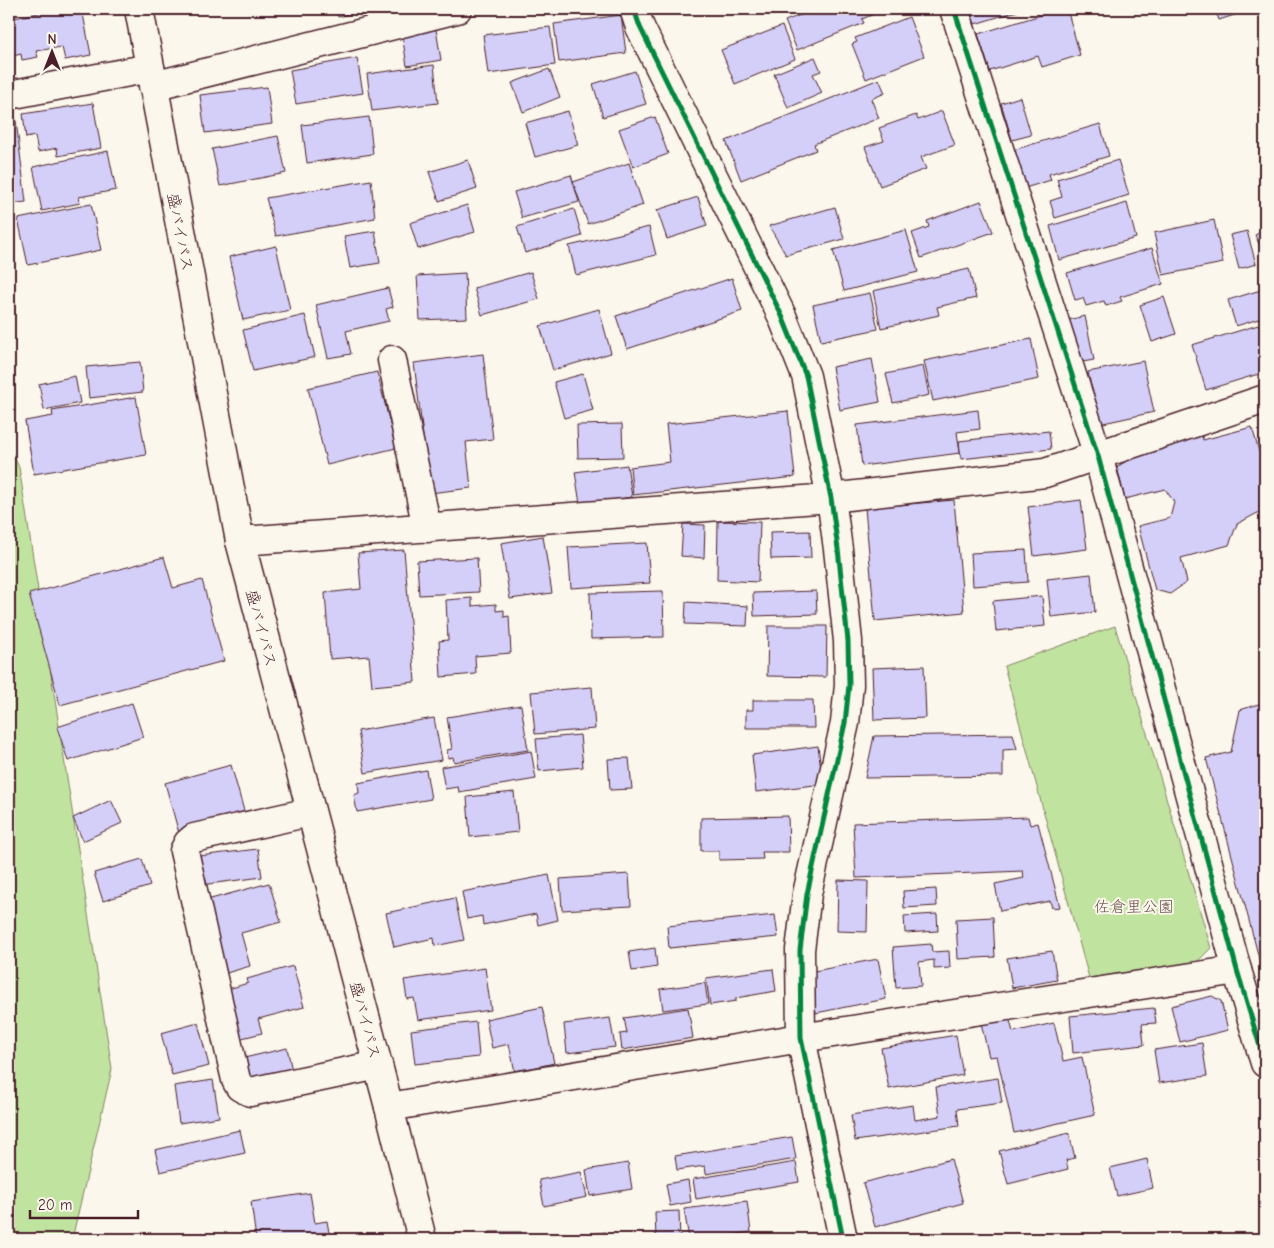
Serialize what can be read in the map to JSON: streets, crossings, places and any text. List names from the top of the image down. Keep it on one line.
{"streets":{"main road":["盛バイパス"]},"parks":["佐倉里公園"],"scale_bar":"20 m","north":"top"}
